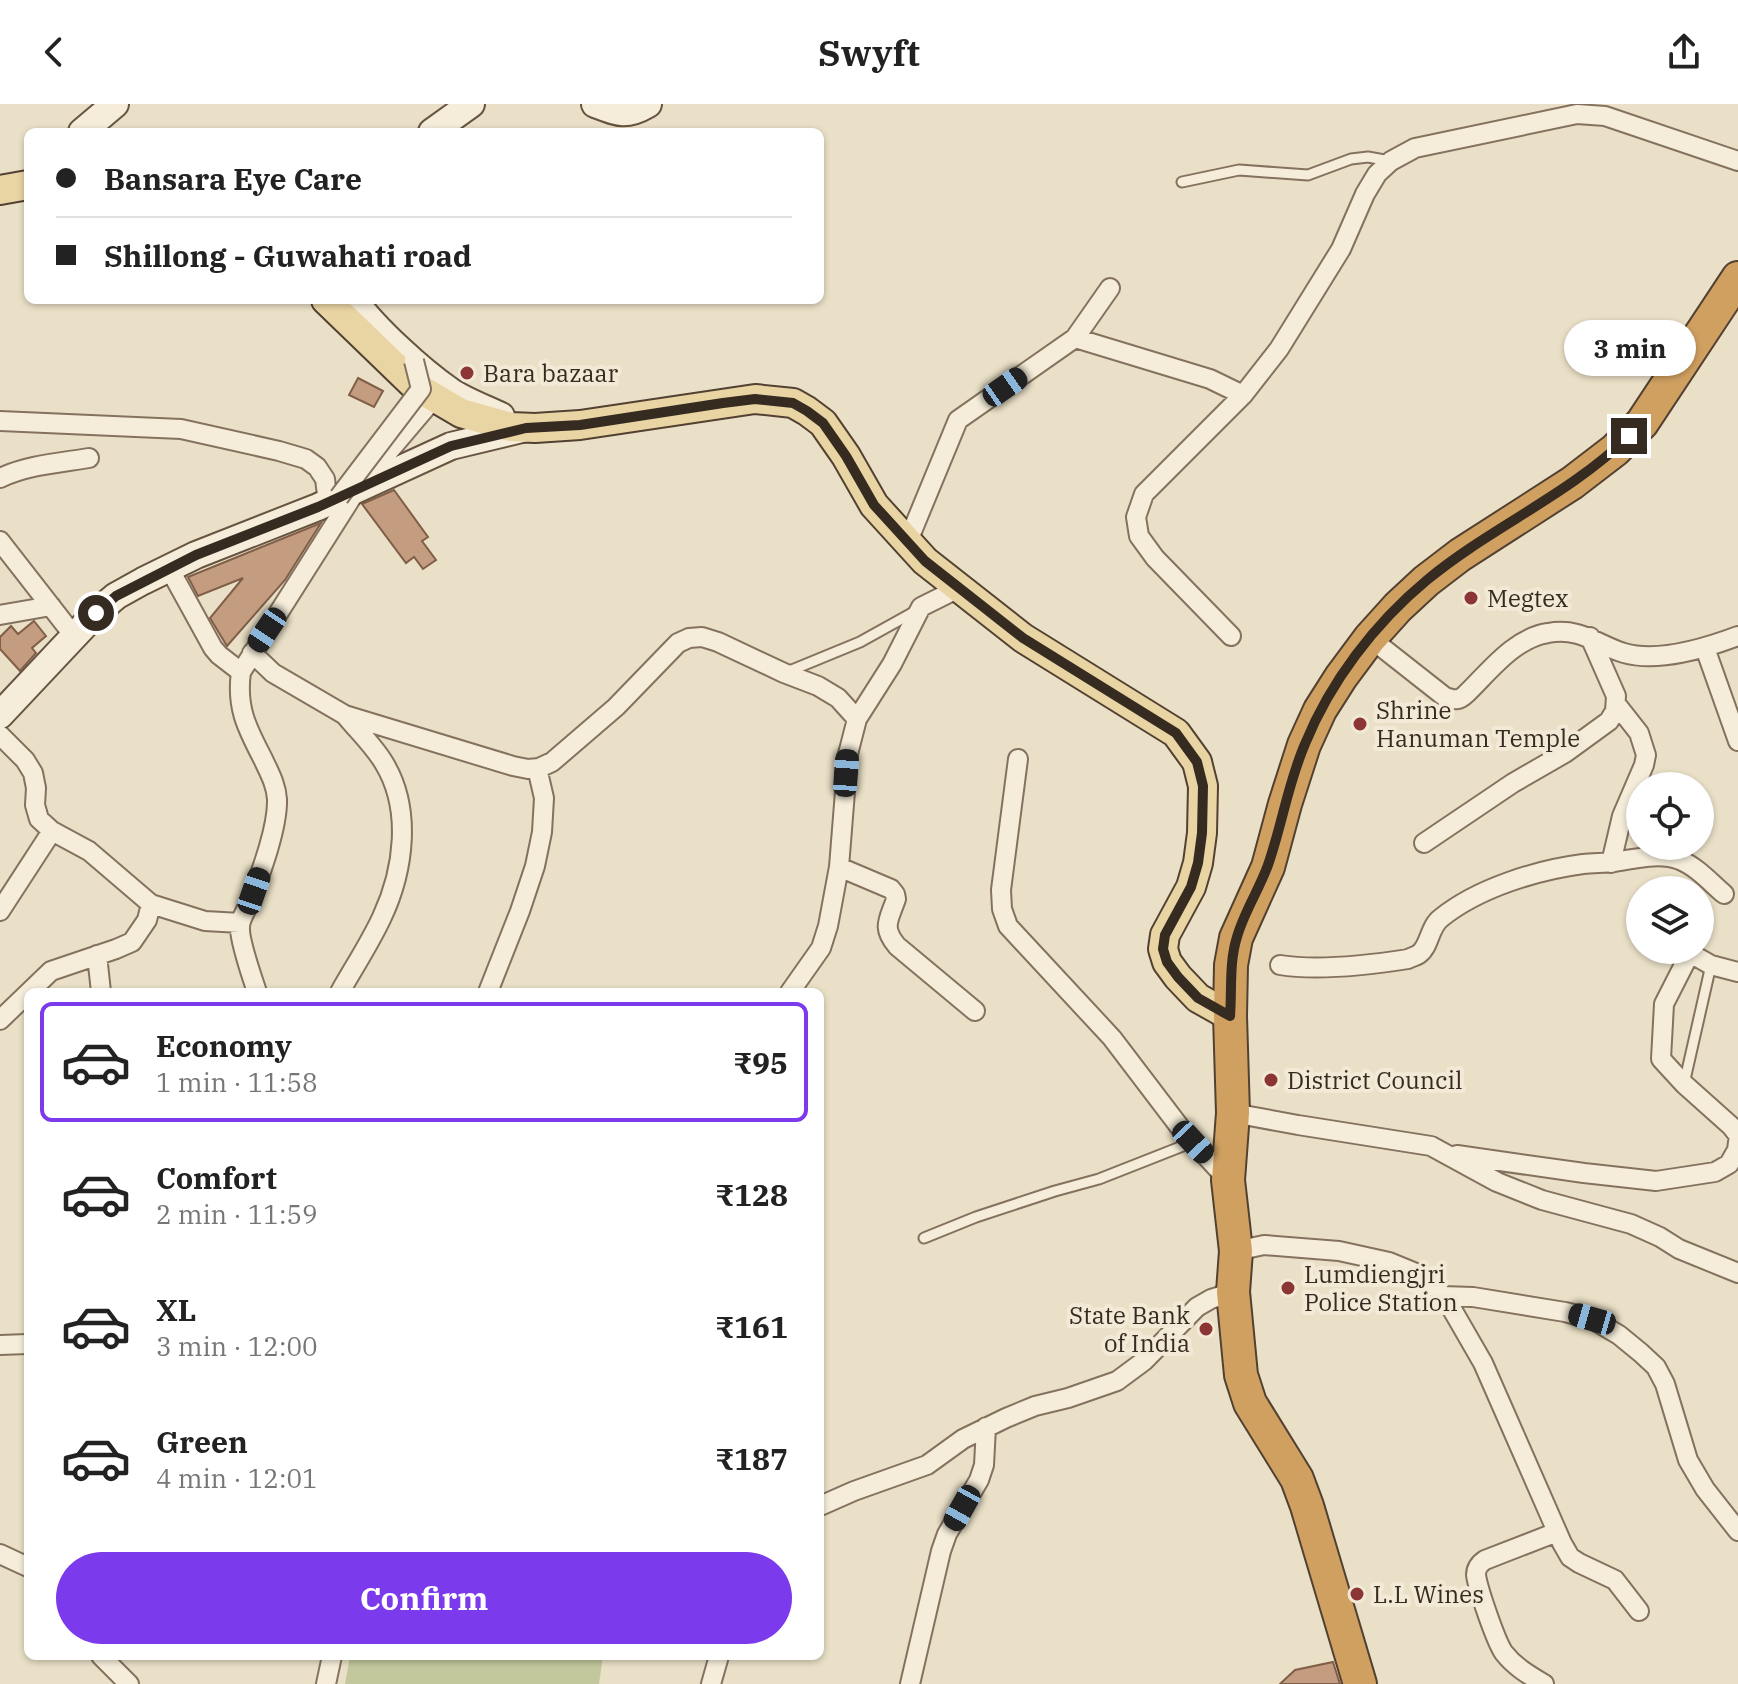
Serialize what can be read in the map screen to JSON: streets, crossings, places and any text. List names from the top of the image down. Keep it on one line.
{"places":["Bara bazaar","Megtex","Shrine Hanuman Temple","District Council","Lumdiengjri Police Station","State Bank of India","L.L Wines"],"page":{"header":"Swyft","banner":["Bansara Eye Care","Shillong - Guwahati road"],"bubble":"3 min","list":[{"name":"Economy","note":"1 min · 11:58","value":"₹95"},{"name":"Comfort","note":"2 min · 11:59","value":"₹128"},{"name":"XL","note":"3 min · 12:00","value":"₹161"},{"name":"Green","note":"4 min · 12:01","value":"₹187"}],"buttons":"Confirm"}}
